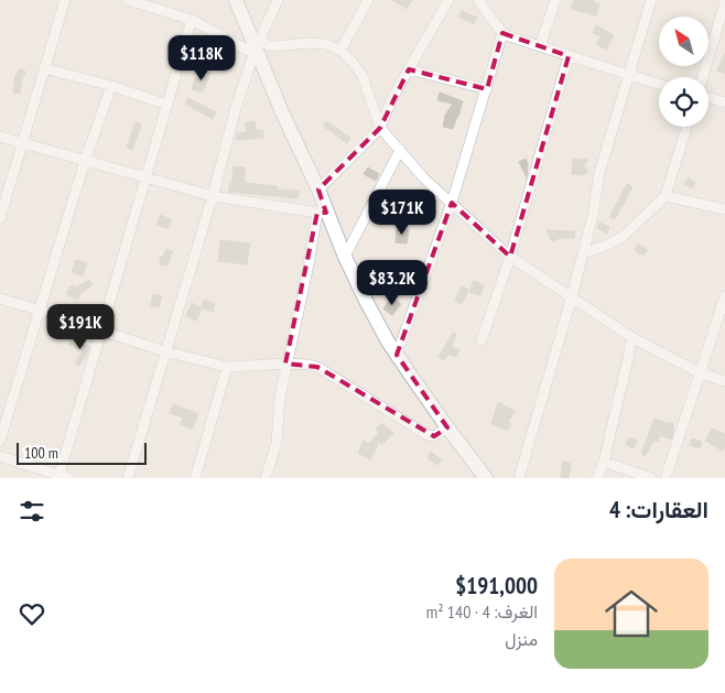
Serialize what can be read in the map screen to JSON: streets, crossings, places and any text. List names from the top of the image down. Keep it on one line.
{"scale_bar":"100 m","north":"top left","page":{"price":["$118K","$171K","$83.2K","$191K"],"scale":"100 m","heading":"العقارات: 4","list":[{"name":"$191,000","note":"الغرف: 4 · 140 m² · منزل"}]}}
